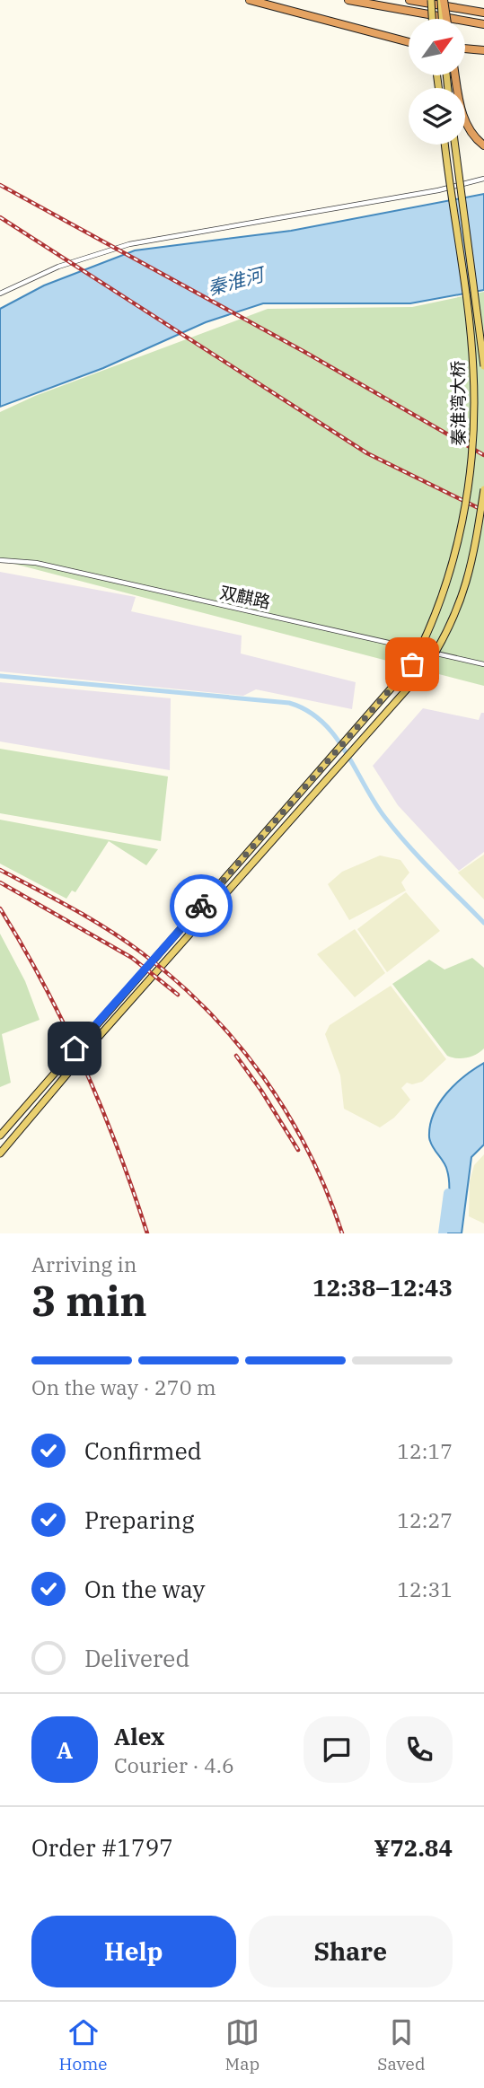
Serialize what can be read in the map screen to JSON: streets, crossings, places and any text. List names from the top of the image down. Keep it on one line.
{"streets":{"main road":["秦淮湾大桥"],"street":["双麒路"]},"water":["秦淮河"],"north":"top right","page":{"heading":["3 min","Arriving in","12:38–12:43"],"panel":["Alex","Courier · 4.6","Order #1797","¥72.84"],"bar":"On the way · 270 m","list":[["Confirmed","12:17"],["Preparing","12:27"],["On the way","12:31"],"Delivered"],"round":"A","buttons":["Help","Share"],"tabs":["Home","Map","Saved"]}}
